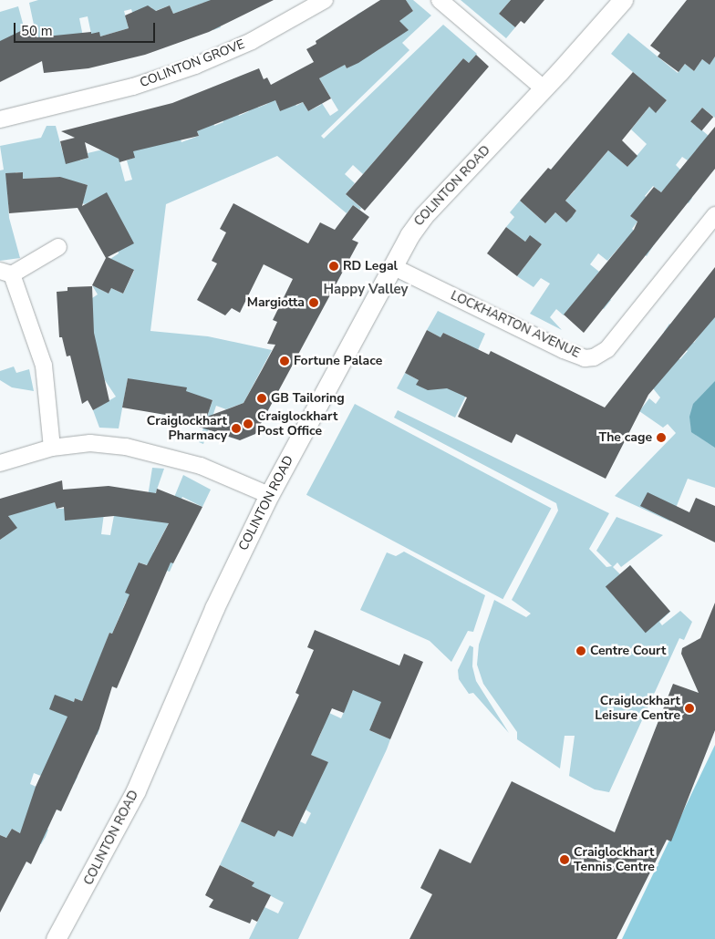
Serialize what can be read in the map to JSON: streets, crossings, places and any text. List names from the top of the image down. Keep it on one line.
{"streets":{"street":["COLINTON GROVE","COLINTON ROAD","LOCKHARTON AVENUE"]},"crossings":[["COLINTON ROAD","LOCKHARTON AVENUE"]],"districts":["Happy Valley"],"places":["RD Legal","Margiotta","Fortune Palace","GB Tailoring","Craiglockhart Post Office","Craiglockhart Pharmacy","The cage","Centre Court","Craiglockhart Leisure Centre","Craiglockhart Tennis Centre"],"scale_bar":"50 m"}
